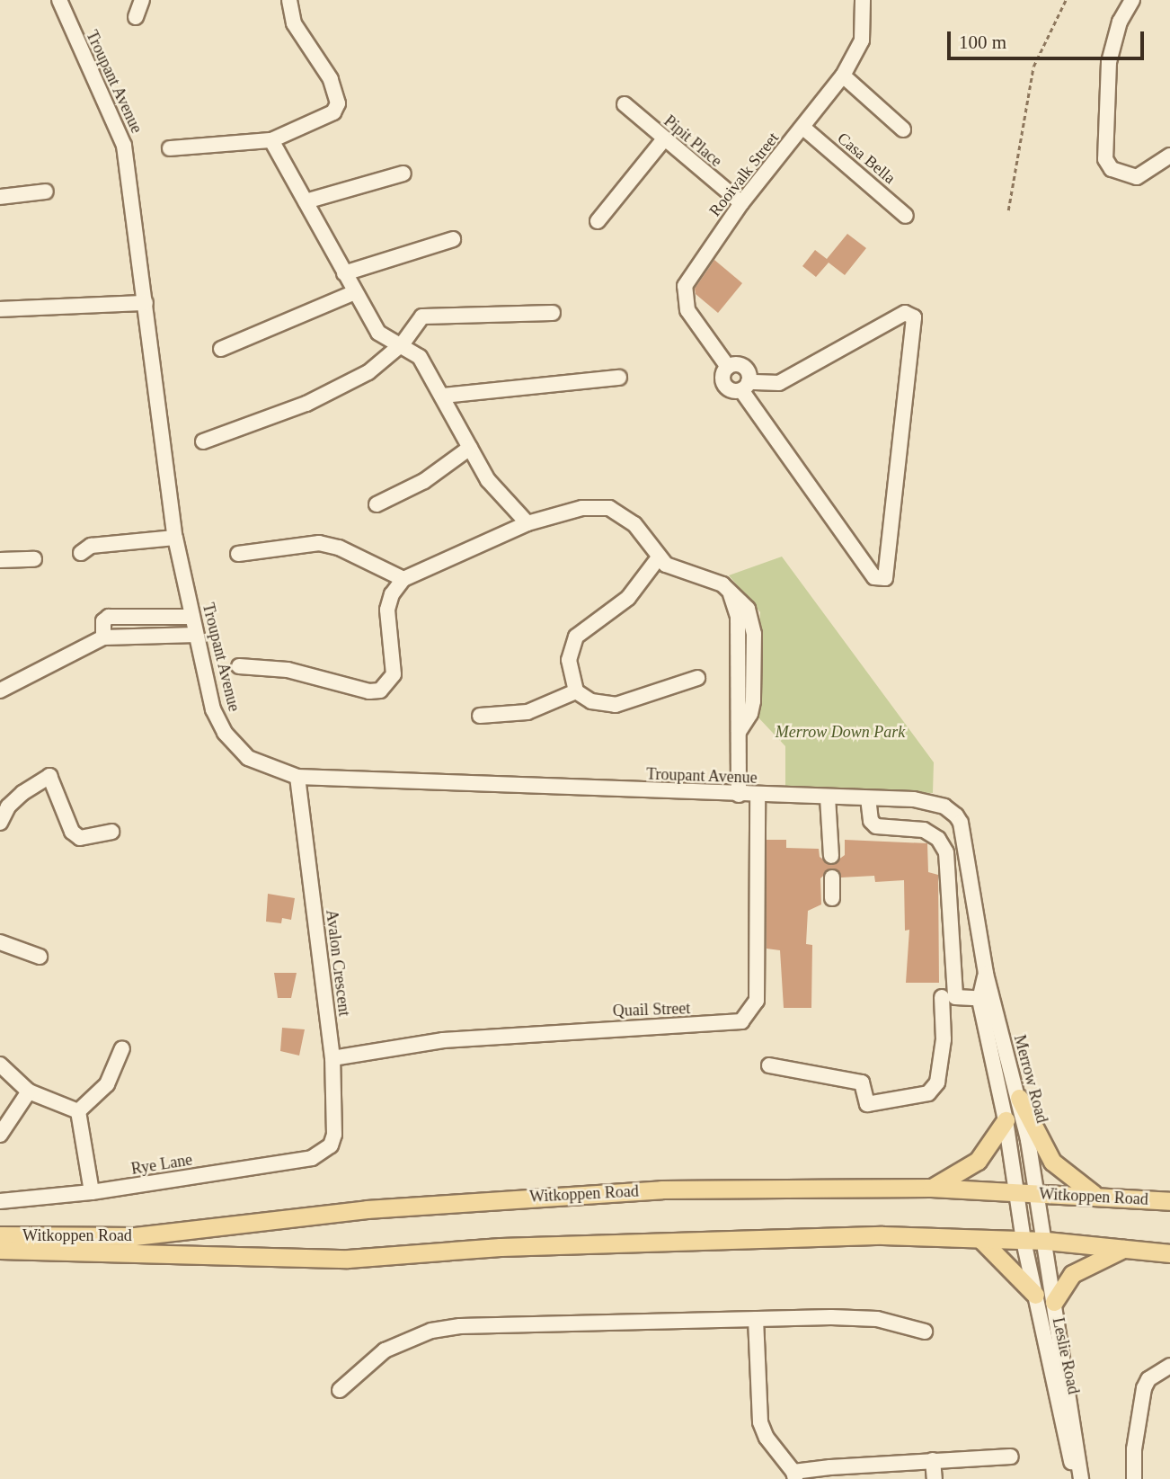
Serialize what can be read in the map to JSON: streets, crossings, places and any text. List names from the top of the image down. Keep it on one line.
{"streets":{"main road":["Witkoppen Road"],"street":["Troupant Avenue","Pipit Place","Casa Bella","Rooivalk Street","Avalon Crescent","Quail Street","Merrow Road","Rye Lane","Leslie Road"]},"crossings":[["Troupant Avenue","Avalon Crescent"],["Troupant Avenue","Quail Street"],["Troupant Avenue","Merrow Road"],["Pipit Place","Rooivalk Street"],["Casa Bella","Rooivalk Street"],["Avalon Crescent","Quail Street"],["Avalon Crescent","Rye Lane"],["Merrow Road","Witkoppen Road"],["Merrow Road","Leslie Road"],["Witkoppen Road","Leslie Road"]],"parks":["Merrow Down Park"],"scale_bar":"100 m"}
